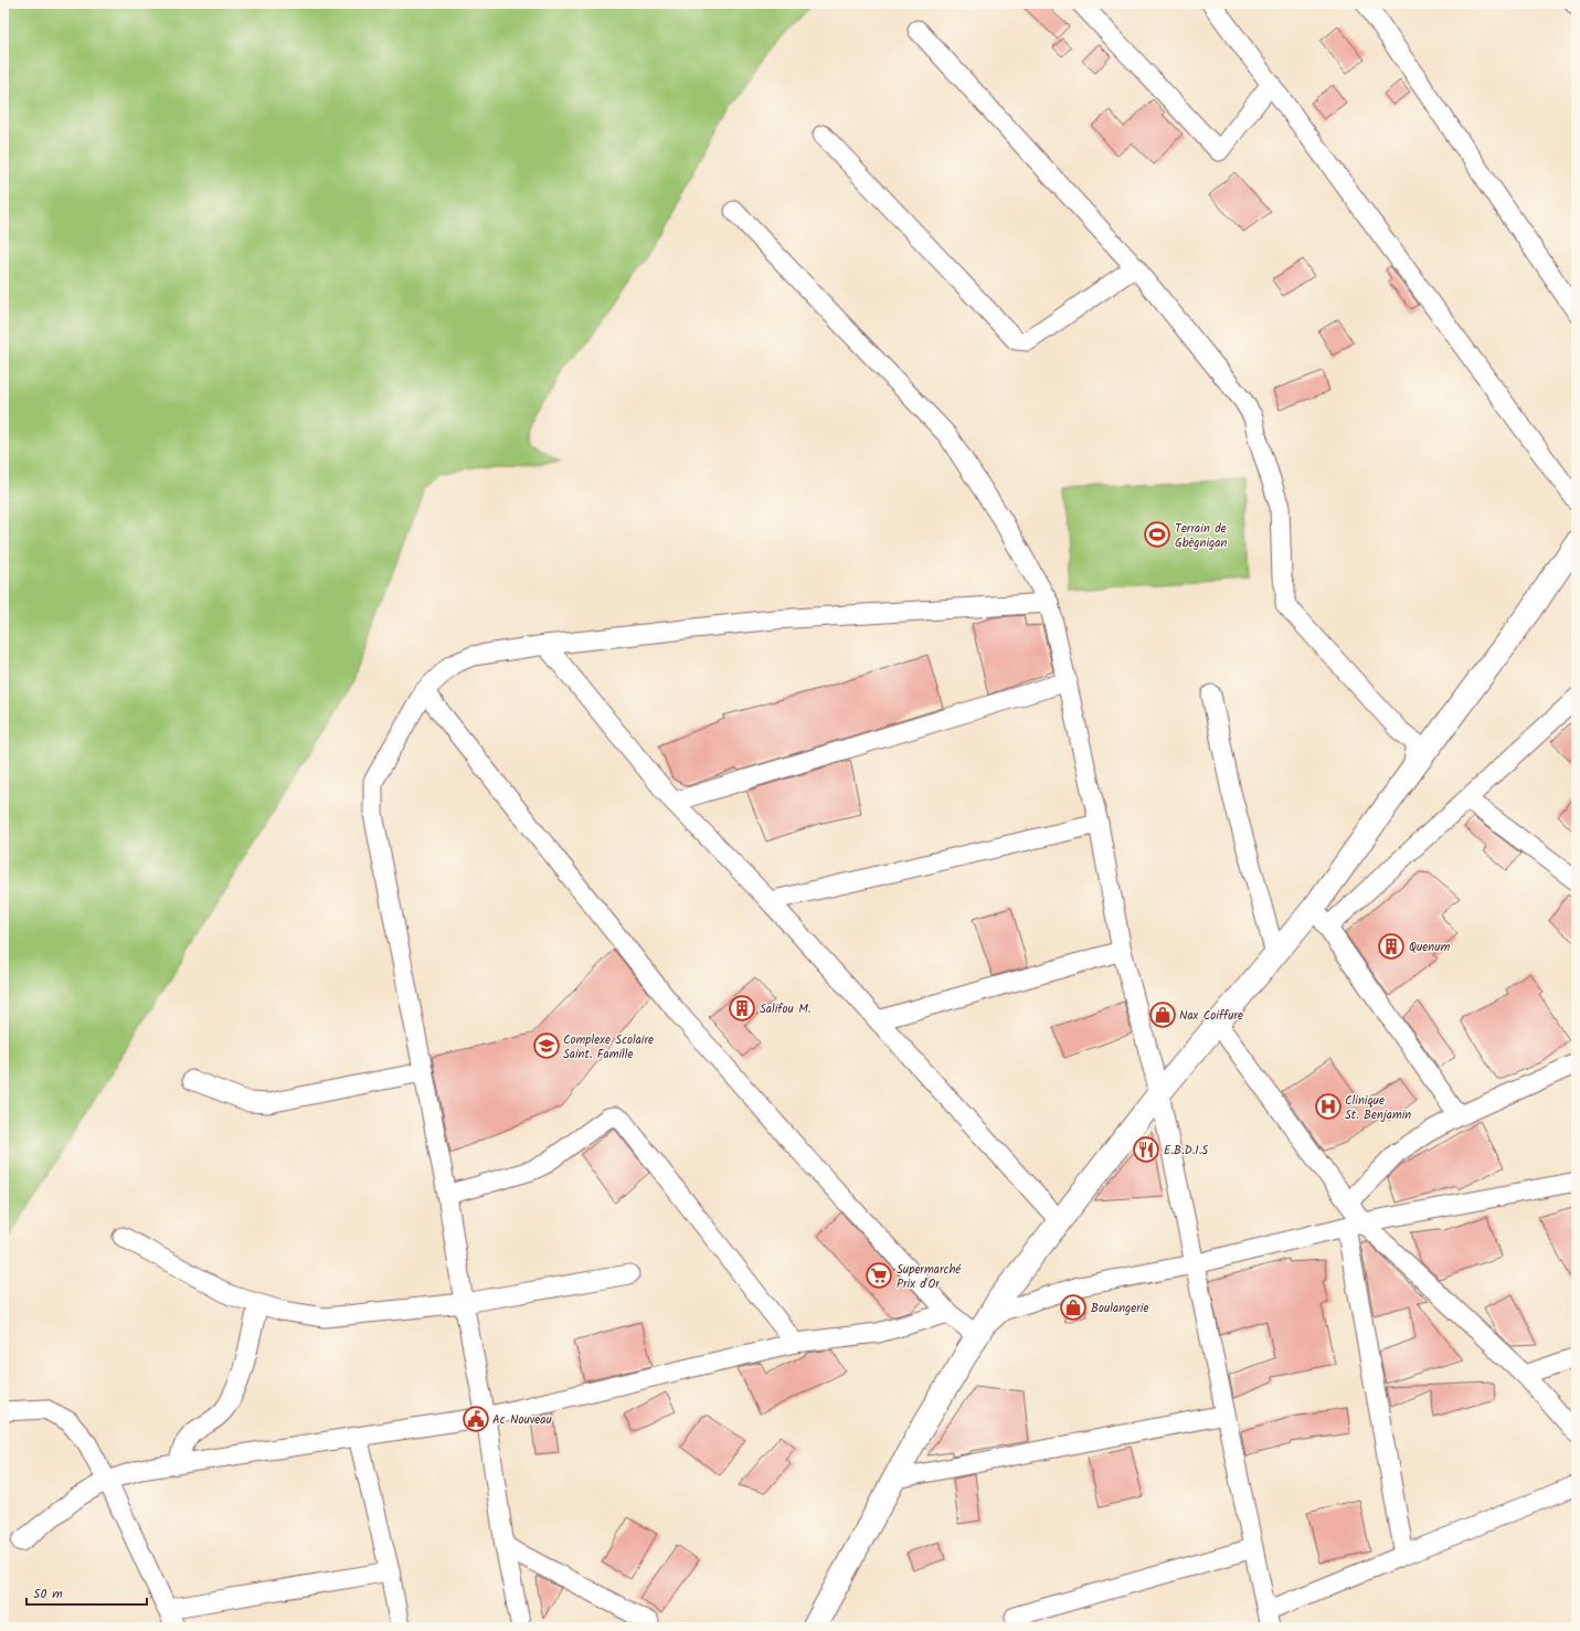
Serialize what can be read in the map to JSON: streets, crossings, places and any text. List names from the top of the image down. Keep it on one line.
{"places":{"sports":["Terrain de Gbègnigan"],"building":["Quenum","Salifou M."],"shop":["Nax Coiffure","Boulangerie"],"school or university":["Complexe Scolaire Saint. Famille"],"hospital":["Clinique St. Benjamin"],"restaurant":["E.B.D.I.S"],"supermarket":["Supermarché Prix d'Or"],"public building":["Ac Nouveau"]},"scale_bar":"50 m"}
